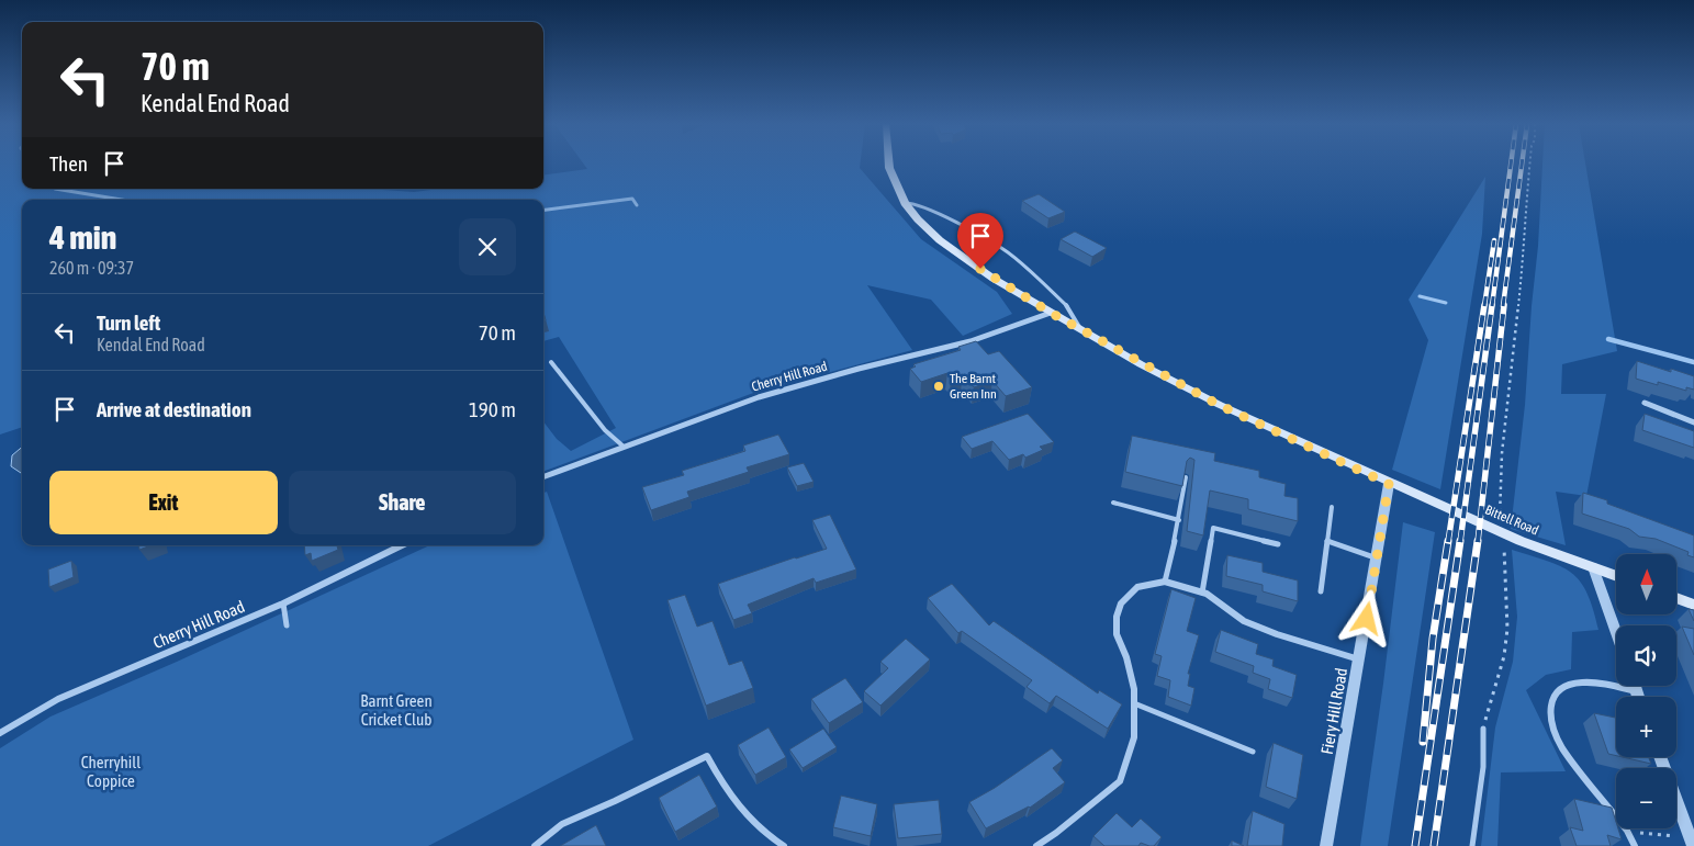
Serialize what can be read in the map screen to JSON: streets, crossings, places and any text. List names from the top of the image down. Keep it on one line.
{"streets":{"main road":["Bittell Road"],"street":["Cherry Hill Road","Fiery Hill Road"]},"crossings":[["Cherry Hill Road","Bittell Road"],["Bittell Road","Fiery Hill Road"]],"parks":["Barnt Green Cricket Club","Cherryhill Coppice"],"places":["The Barnt Green Inn"],"north":"top","page":{"turn":["70 m","Kendal End Road"],"then":"Then","heading":["4 min","260 m · 09:37"],"list":[{"name":"Turn left","note":"Kendal End Road","value":"70 m"},{"name":"Arrive at destination","value":"190 m"}],"buttons":["Exit","Share"],"map_buttons":["+","−"]}}
